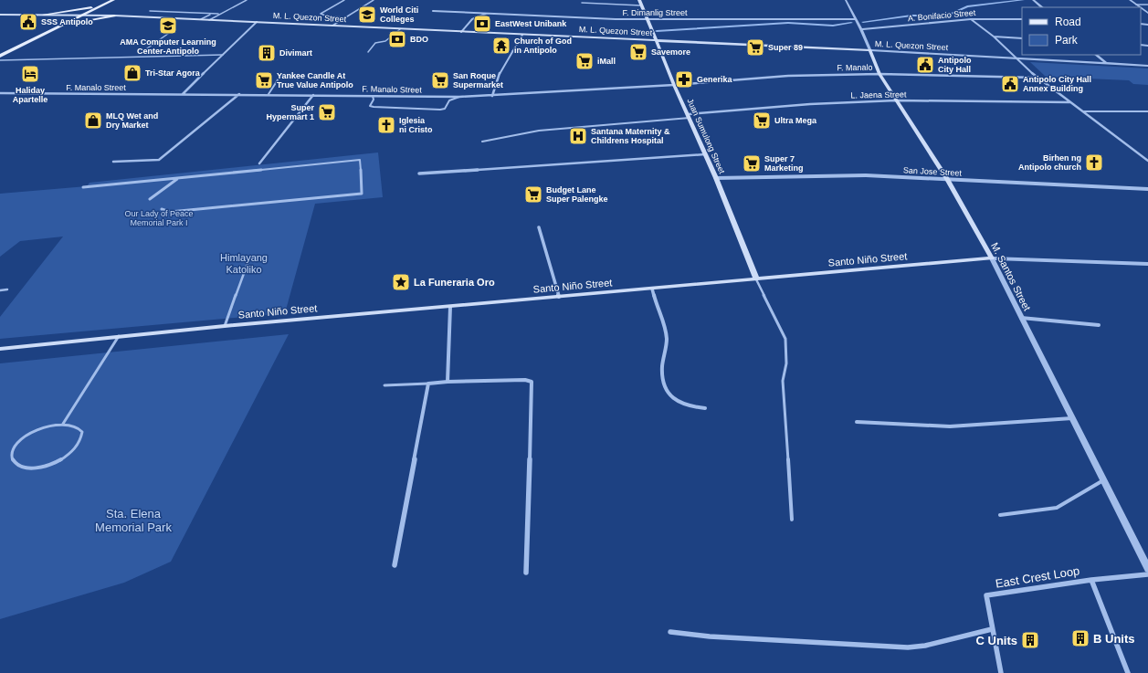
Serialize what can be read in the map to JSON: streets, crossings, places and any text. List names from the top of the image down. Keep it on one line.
{"streets":{"main road":["M. L. Quezon Street","Juan Sumulong Street","Santo Niño Street","M. Santos Street"],"street":["F. Dimanlig Street","A. Bonifacio Street","F. Manalo","F. Manalo Street","L. Jaena Street","San Jose Street","East Crest Loop"]},"crossings":[["F. Dimanlig Street","M. L. Quezon Street"],["F. Dimanlig Street","Juan Sumulong Street"],["F. Dimanlig Street","M. Santos Street"],["A. Bonifacio Street","M. Santos Street"],["M. L. Quezon Street","Juan Sumulong Street"],["M. L. Quezon Street","M. Santos Street"],["F. Manalo","F. Manalo Street"],["F. Manalo","Juan Sumulong Street"],["F. Manalo","M. Santos Street"],["F. Manalo Street","Juan Sumulong Street"],["L. Jaena Street","Juan Sumulong Street"],["L. Jaena Street","M. Santos Street"],["Juan Sumulong Street","San Jose Street"],["Juan Sumulong Street","Santo Niño Street"],["San Jose Street","M. Santos Street"],["Santo Niño Street","M. Santos Street"]],"parks":["Our Lady of Peace Memorial Park I","Himlayang Katoliko","Sta. Elena Memorial Park"],"places":{"school or university":["World Citi Colleges","AMA Computer Learning Center-Antipolo"],"public building":["SSS Antipolo","Antipolo City Hall","Antipolo City Hall Annex Building"],"bank":["EastWest Unibank","BDO"],"temple":["Church of God in Antipolo"],"supermarket":["Super 89","Savemore","iMall","Yankee Candle At True Value Antipolo","San Roque Supermarket","Super Hypermart 1","Ultra Mega","Super 7 Marketing","Budget Lane Super Palengke"],"building":["Divimart","B Units","C Units"],"shop":["Tri-Star Agora","MLQ Wet and Dry Market"],"hotel":["Haliday Apartelle"],"pharmacy":["Generika"],"church":["Iglesia ni Cristo","Birhen ng Antipolo church"],"hospital":["Santana Maternity & Childrens Hospital"],"place":["La Funeraria Oro"]},"legend":["Road","Park"]}
